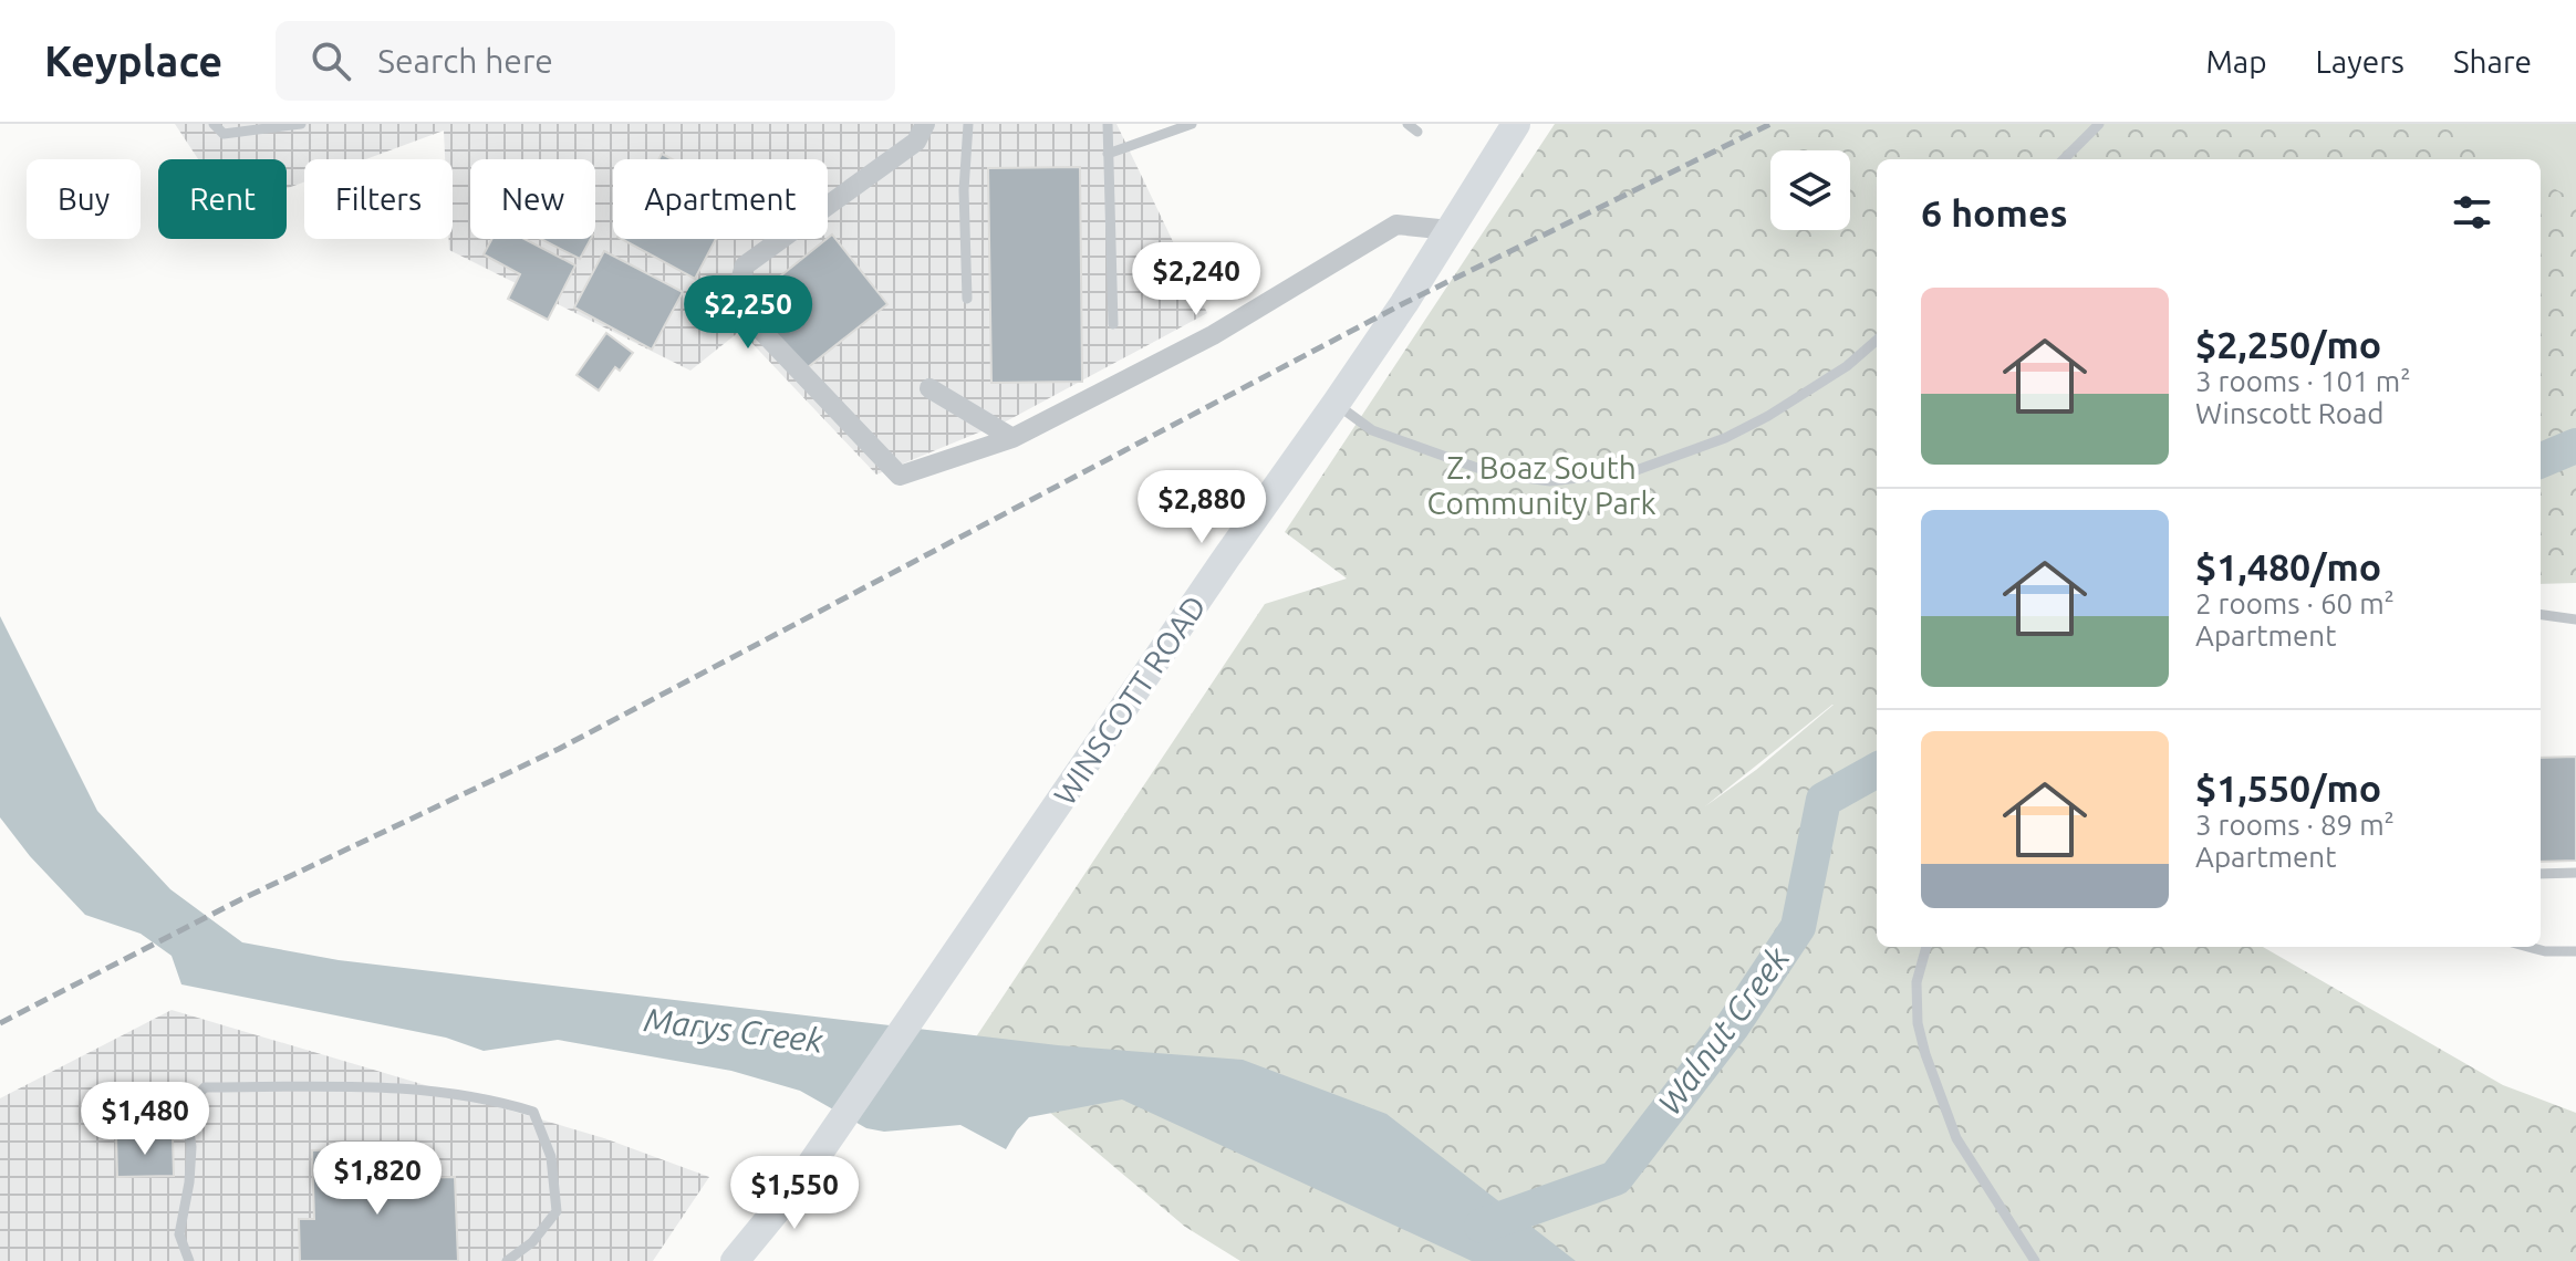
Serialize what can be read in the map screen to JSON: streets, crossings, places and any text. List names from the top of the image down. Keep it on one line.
{"streets":{"main road":["WINSCOTT ROAD"]},"water":["Marys Creek","Walnut Creek"],"parks":["Z. Boaz South Community Park"],"page":{"header":"Keyplace","search":"Search here","nav":["Map","Layers","Share"],"chip":["Buy","Rent","Filters","New","Apartment"],"heading":"6 homes","price":["$2,240","$2,250","$2,880","$1,480","$1,820","$1,550"],"list":[{"name":"$2,250/mo","note":"3 rooms · 101 m² · Winscott Road"},{"name":"$1,480/mo","note":"2 rooms · 60 m² · Apartment"},{"name":"$1,550/mo","note":"3 rooms · 89 m² · Apartment"}]}}
